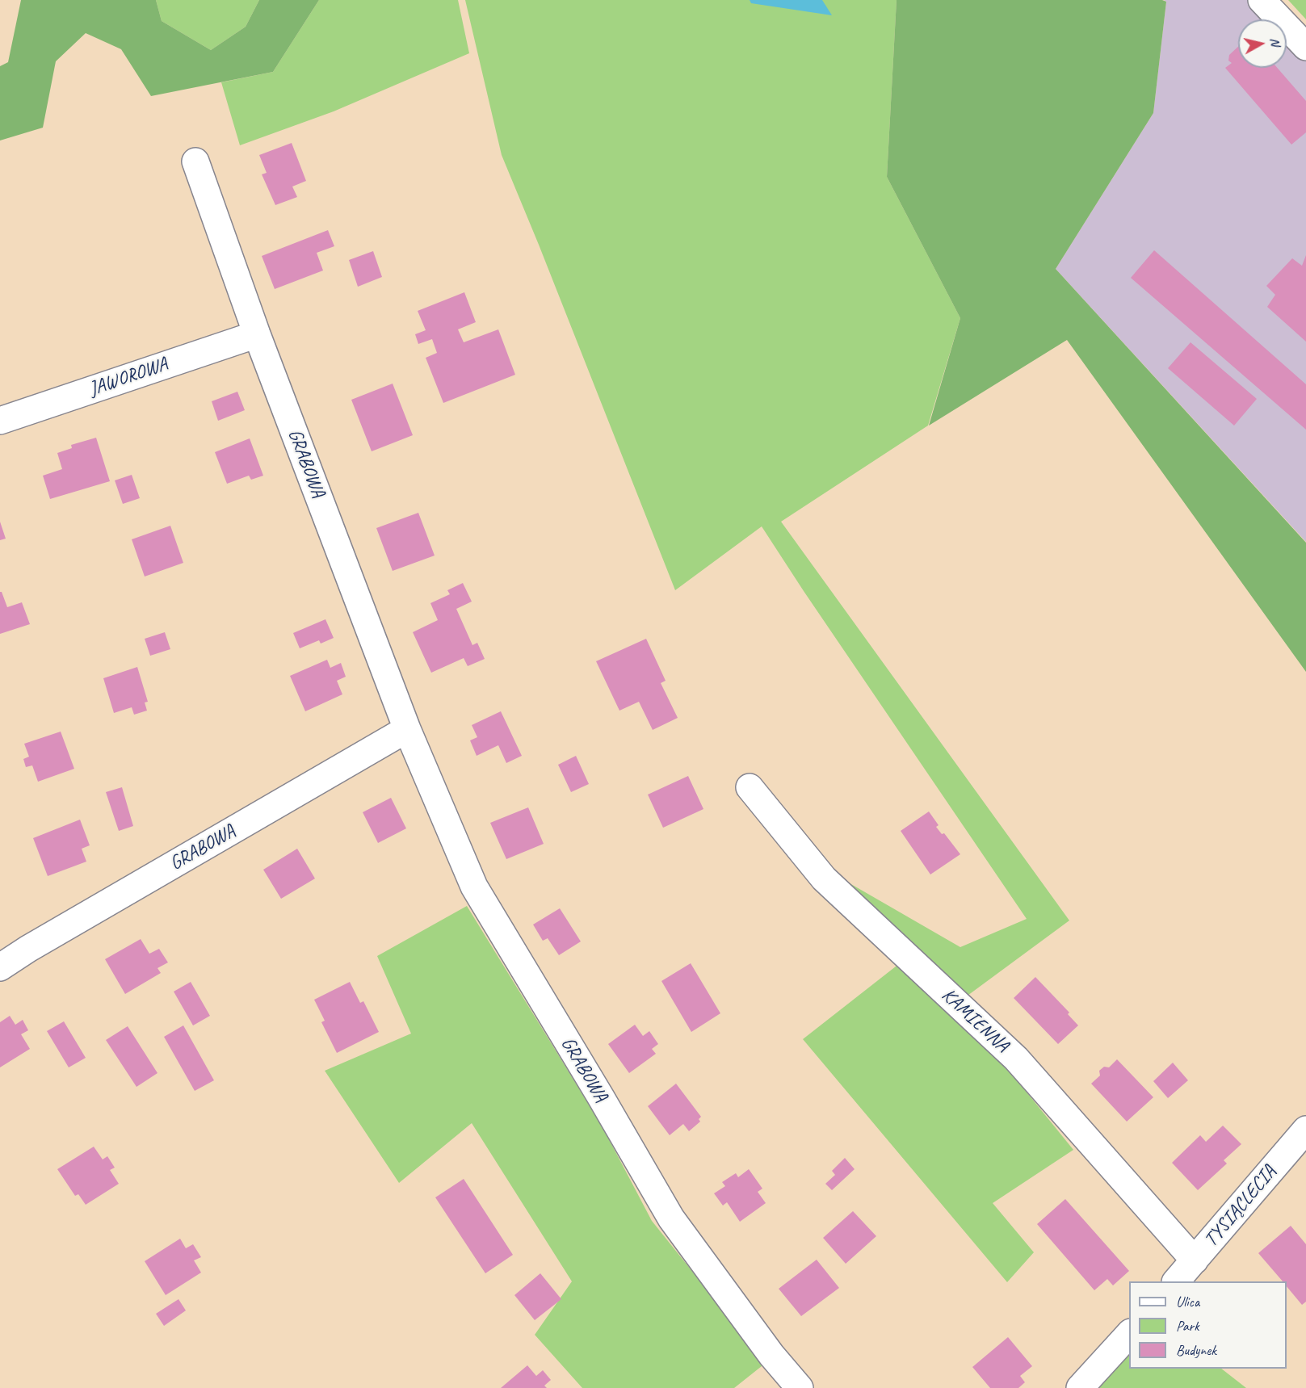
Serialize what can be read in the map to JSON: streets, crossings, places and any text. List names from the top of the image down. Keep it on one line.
{"streets":{"street":["JAWOROWA","GRABOWA","KAMIENNA","TYSIĄCLECIA"]},"crossings":[["JAWOROWA","GRABOWA"],["KAMIENNA","TYSIĄCLECIA"]],"legend":["Ulica","Park","Budynek"],"north":"right"}
